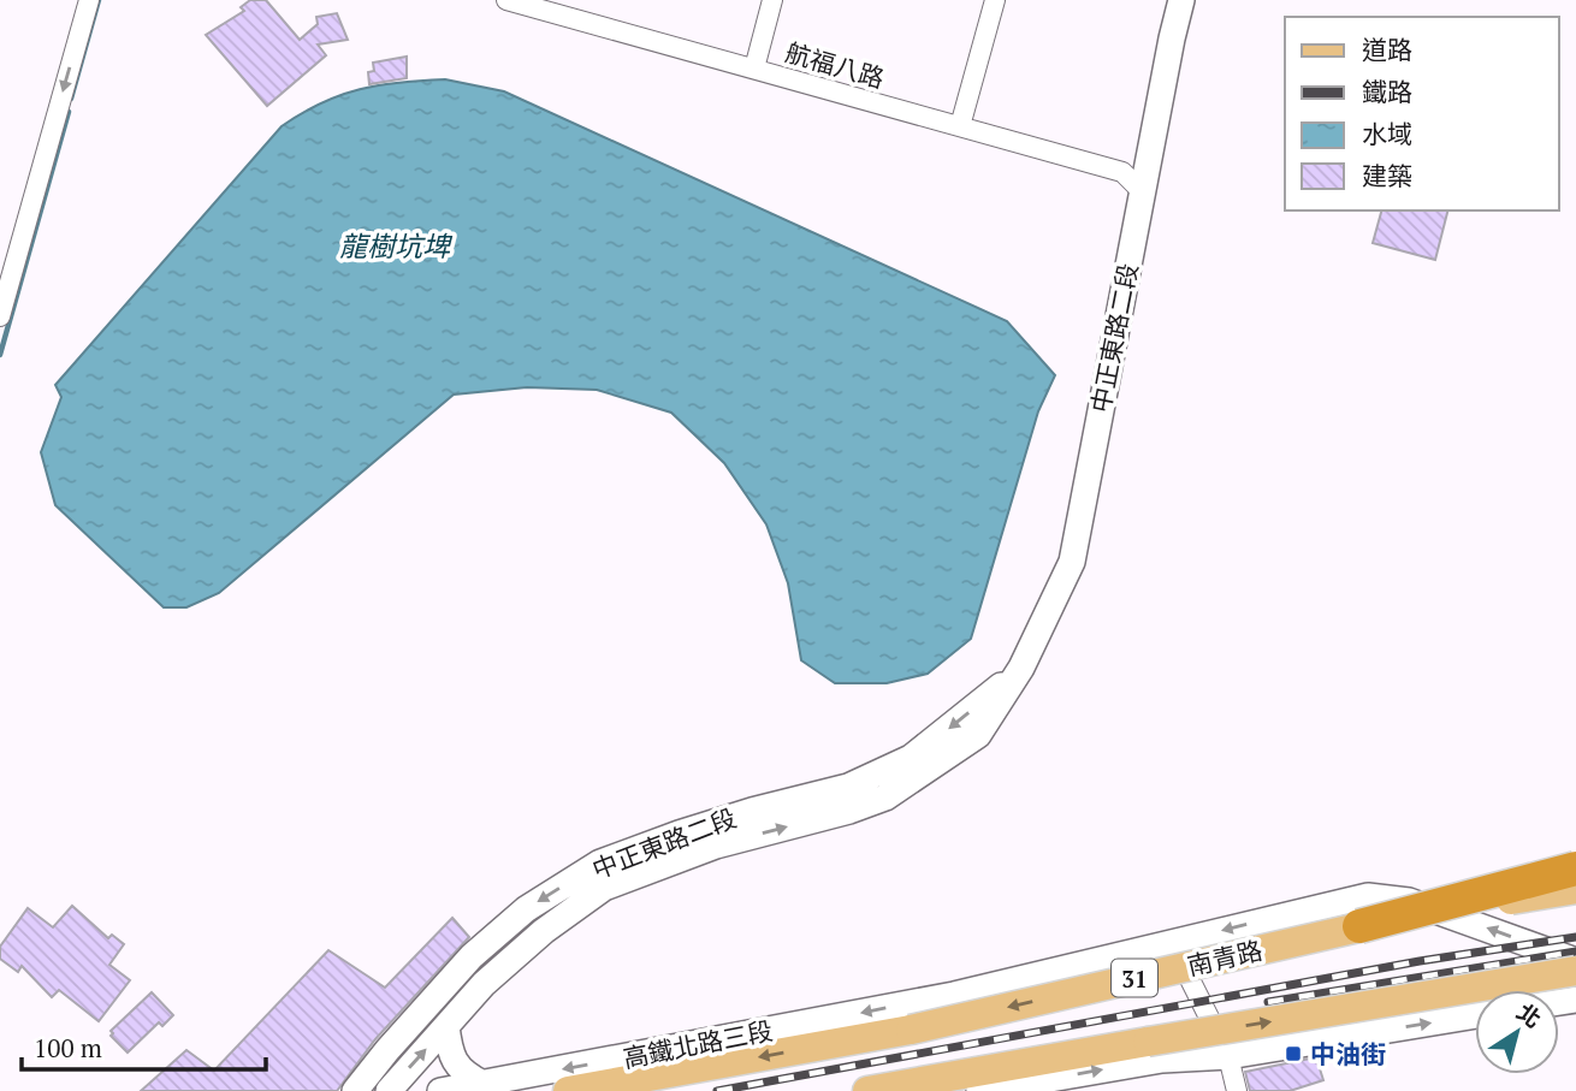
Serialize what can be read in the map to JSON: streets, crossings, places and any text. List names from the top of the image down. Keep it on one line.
{"streets":{"main road":["中正東路二段","南青路","31","高鐵北路三段"],"street":["航福八路"]},"crossings":[["航福八路","中正東路二段"],["南青路","高鐵北路三段"]],"one_way":["高鐵北路三段"],"water":["龍樹坑埤"],"places":{"transit":["中油街"]},"legend":["道路","鐵路","水域","建築"],"scale_bar":"100 m","north":"top right"}
